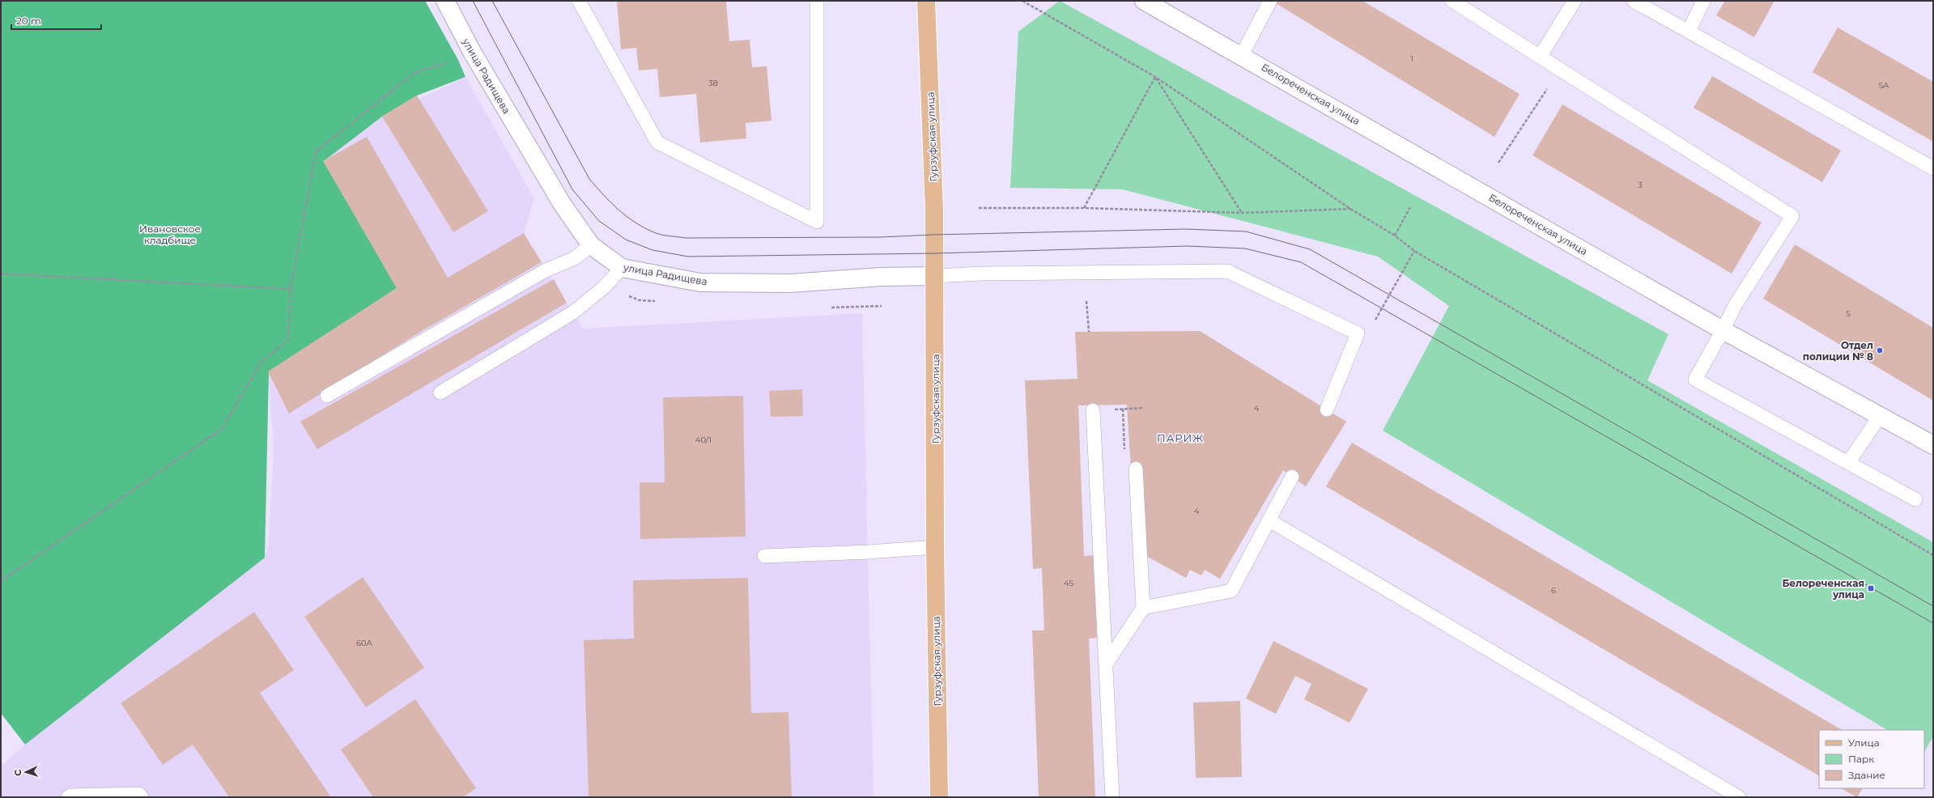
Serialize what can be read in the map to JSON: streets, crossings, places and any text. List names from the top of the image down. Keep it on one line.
{"streets":{"main road":["Гурзуфская улица"],"street":["улица Радищева","Белореченская улица"]},"crossings":[["улица Радищева","Гурзуфская улица"]],"districts":["ПАРИЖ"],"parks":["Ивановское кладбище"],"places":{"other":["Отдел полиции № 8"],"transit":["Белореченская улица"]},"house_numbers":["1","38","5А","3","5","4","40/1","4","45","6","60А"],"legend":["Улица","Парк","Здание"],"scale_bar":"20 m","north":"left"}
